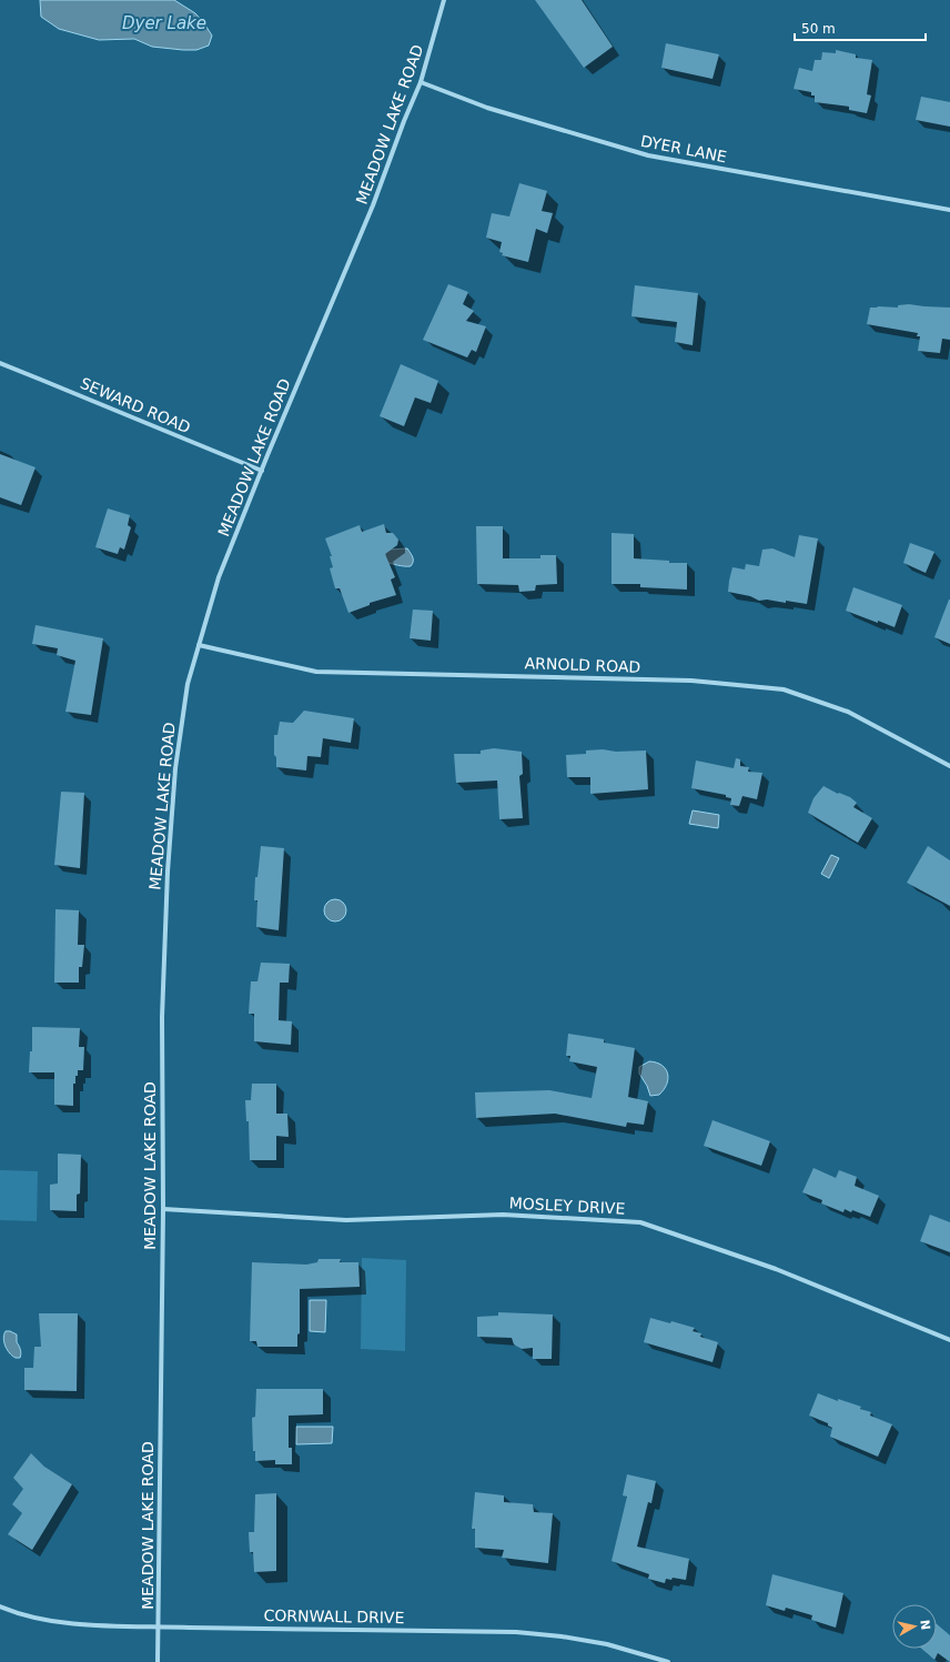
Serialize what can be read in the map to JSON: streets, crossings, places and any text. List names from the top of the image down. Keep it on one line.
{"streets":{"street":["MEADOW LAKE ROAD","DYER LANE","SEWARD ROAD","ARNOLD ROAD","MOSLEY DRIVE","CORNWALL DRIVE"]},"crossings":[["MEADOW LAKE ROAD","DYER LANE"],["MEADOW LAKE ROAD","SEWARD ROAD"],["MEADOW LAKE ROAD","ARNOLD ROAD"],["MEADOW LAKE ROAD","MOSLEY DRIVE"],["MEADOW LAKE ROAD","CORNWALL DRIVE"]],"water":["Dyer Lake"],"scale_bar":"50 m","north":"right"}
